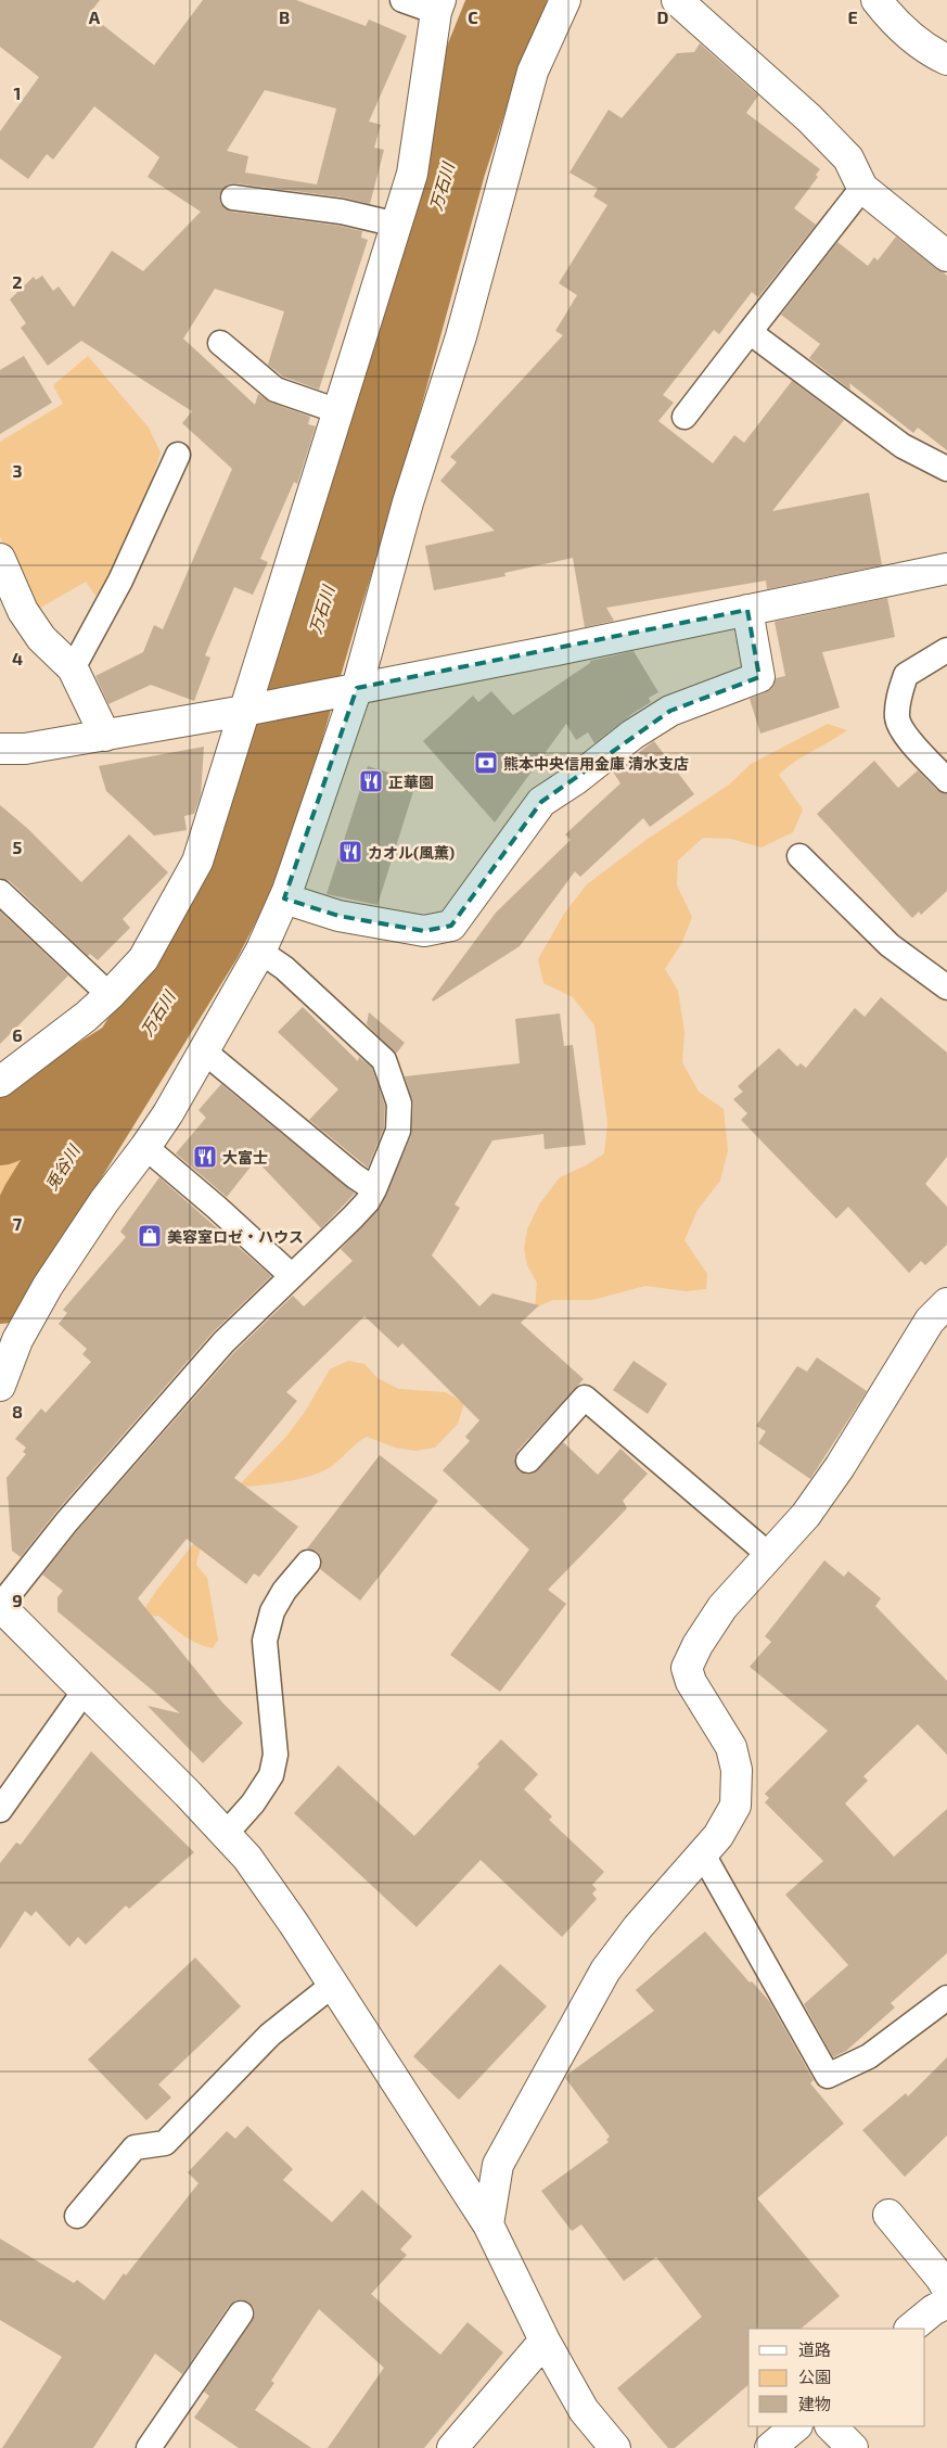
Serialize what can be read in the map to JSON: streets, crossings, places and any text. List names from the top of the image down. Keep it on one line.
{"water":["万石川","兎谷川"],"places":{"bank":["熊本中央信用金庫 清水支店"],"restaurant":["正華園","カオル(風薫)","大富士"],"shop":["美容室ロゼ・ハウス"]},"legend":["道路","公園","建物"],"grid":{"columns":["A","B","C","D","E"],"rows":["1","2","3","4","5","6","7","8","9"]}}
